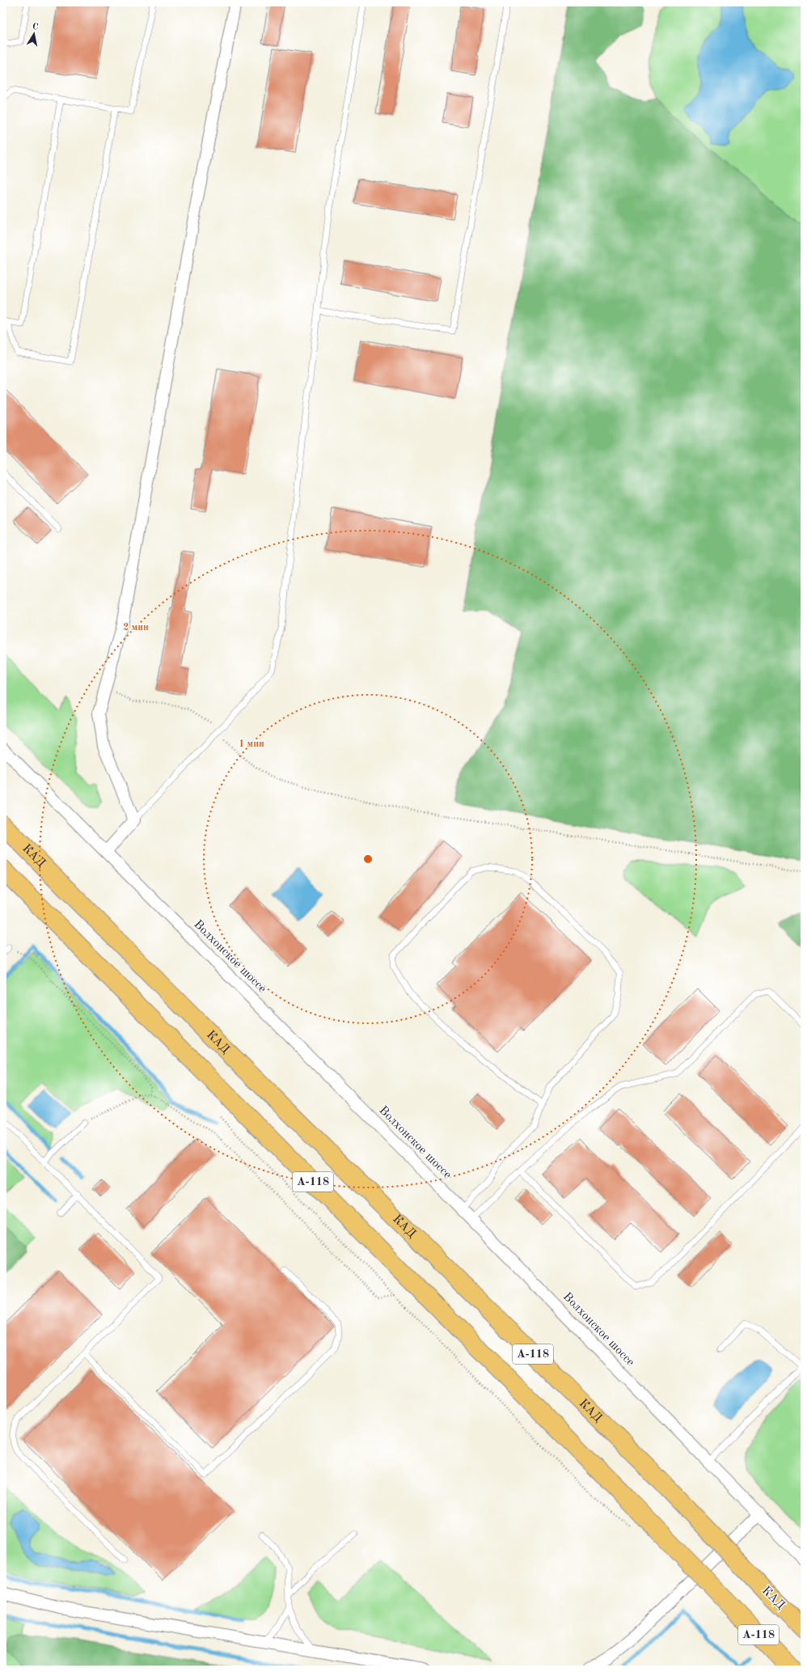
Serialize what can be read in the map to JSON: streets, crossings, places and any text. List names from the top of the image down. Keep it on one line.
{"streets":{"highway":["КАД","А-118"],"street":["Волхонское шоссе"]},"north":"top","rings":["2 мин","1 мин"]}
